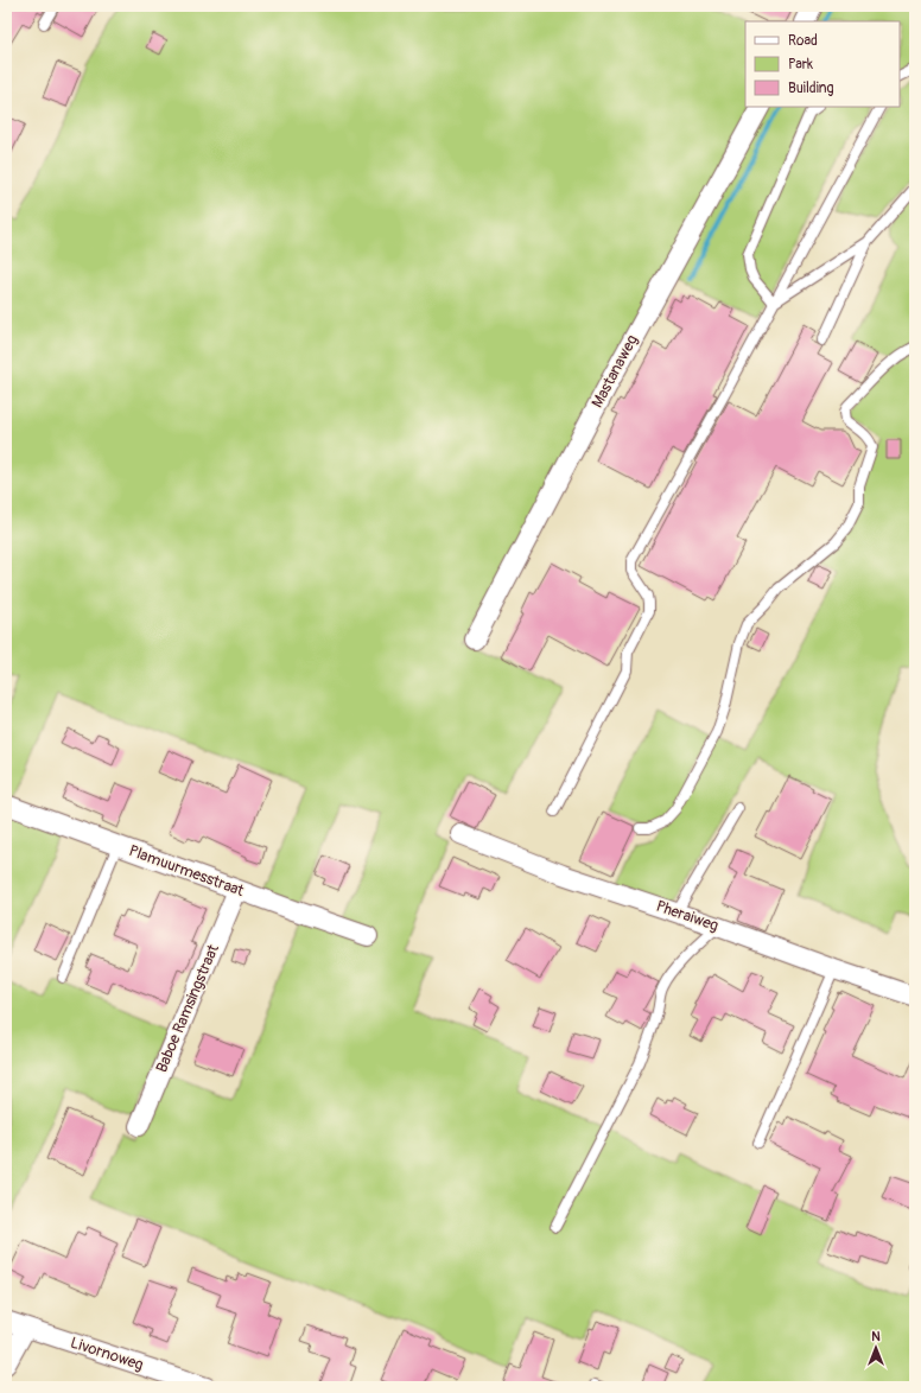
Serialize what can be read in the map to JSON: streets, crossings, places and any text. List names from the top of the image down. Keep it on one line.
{"streets":{"street":["Mastanaweg","Plamuurmesstraat","Pheraiweg","Baboe Ramsingstraat","Livornoweg"]},"crossings":[["Plamuurmesstraat","Baboe Ramsingstraat"]],"legend":["Road","Park","Building"],"north":"top"}
